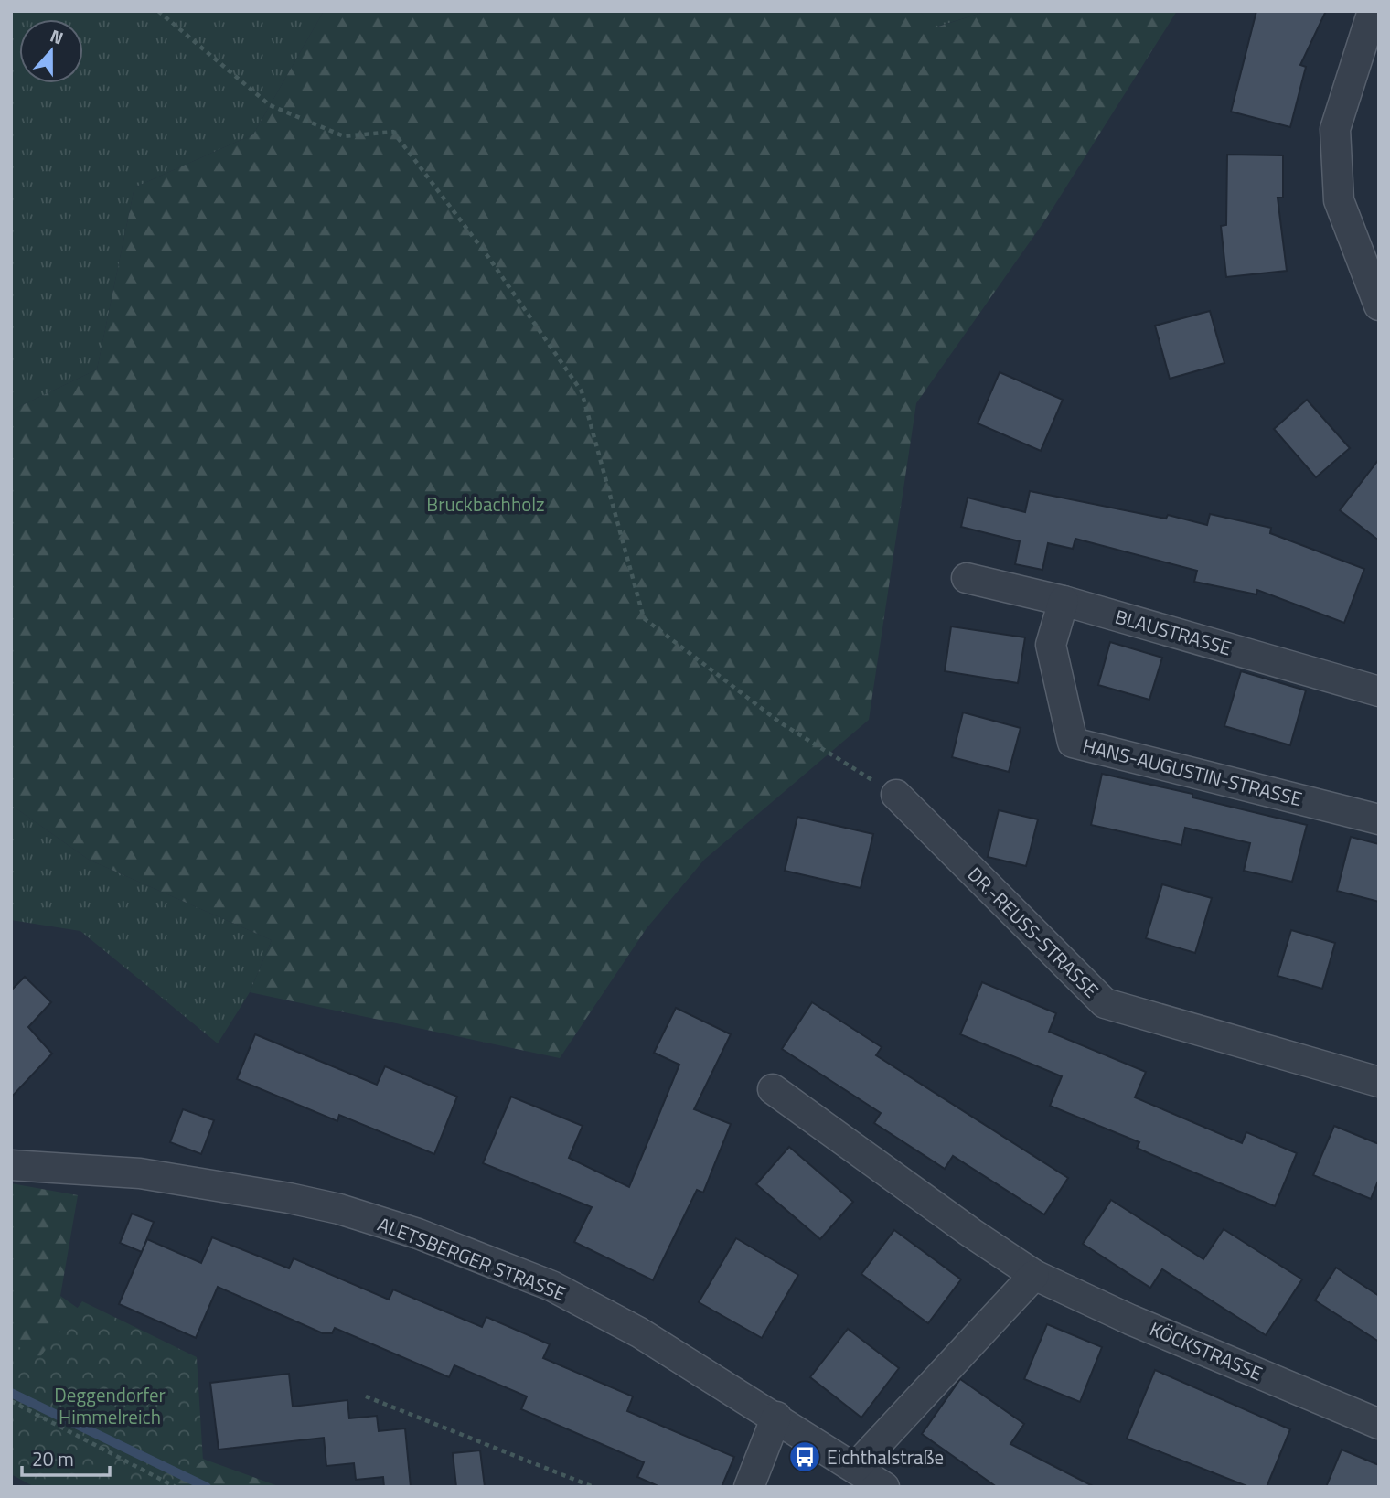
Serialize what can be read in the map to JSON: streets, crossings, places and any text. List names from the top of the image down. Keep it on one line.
{"streets":{"street":["BLAUSTRASSE","HANS-AUGUSTIN-STRASSE","DR.-REUSS-STRASSE","ALETSBERGER STRASSE","KÖCKSTRASSE"]},"crossings":[["BLAUSTRASSE","HANS-AUGUSTIN-STRASSE"]],"parks":["Bruckbachholz","Deggendorfer Himmelreich"],"places":{"bus stop":["Eichthalstraße"]},"scale_bar":"20 m","north":"top"}
